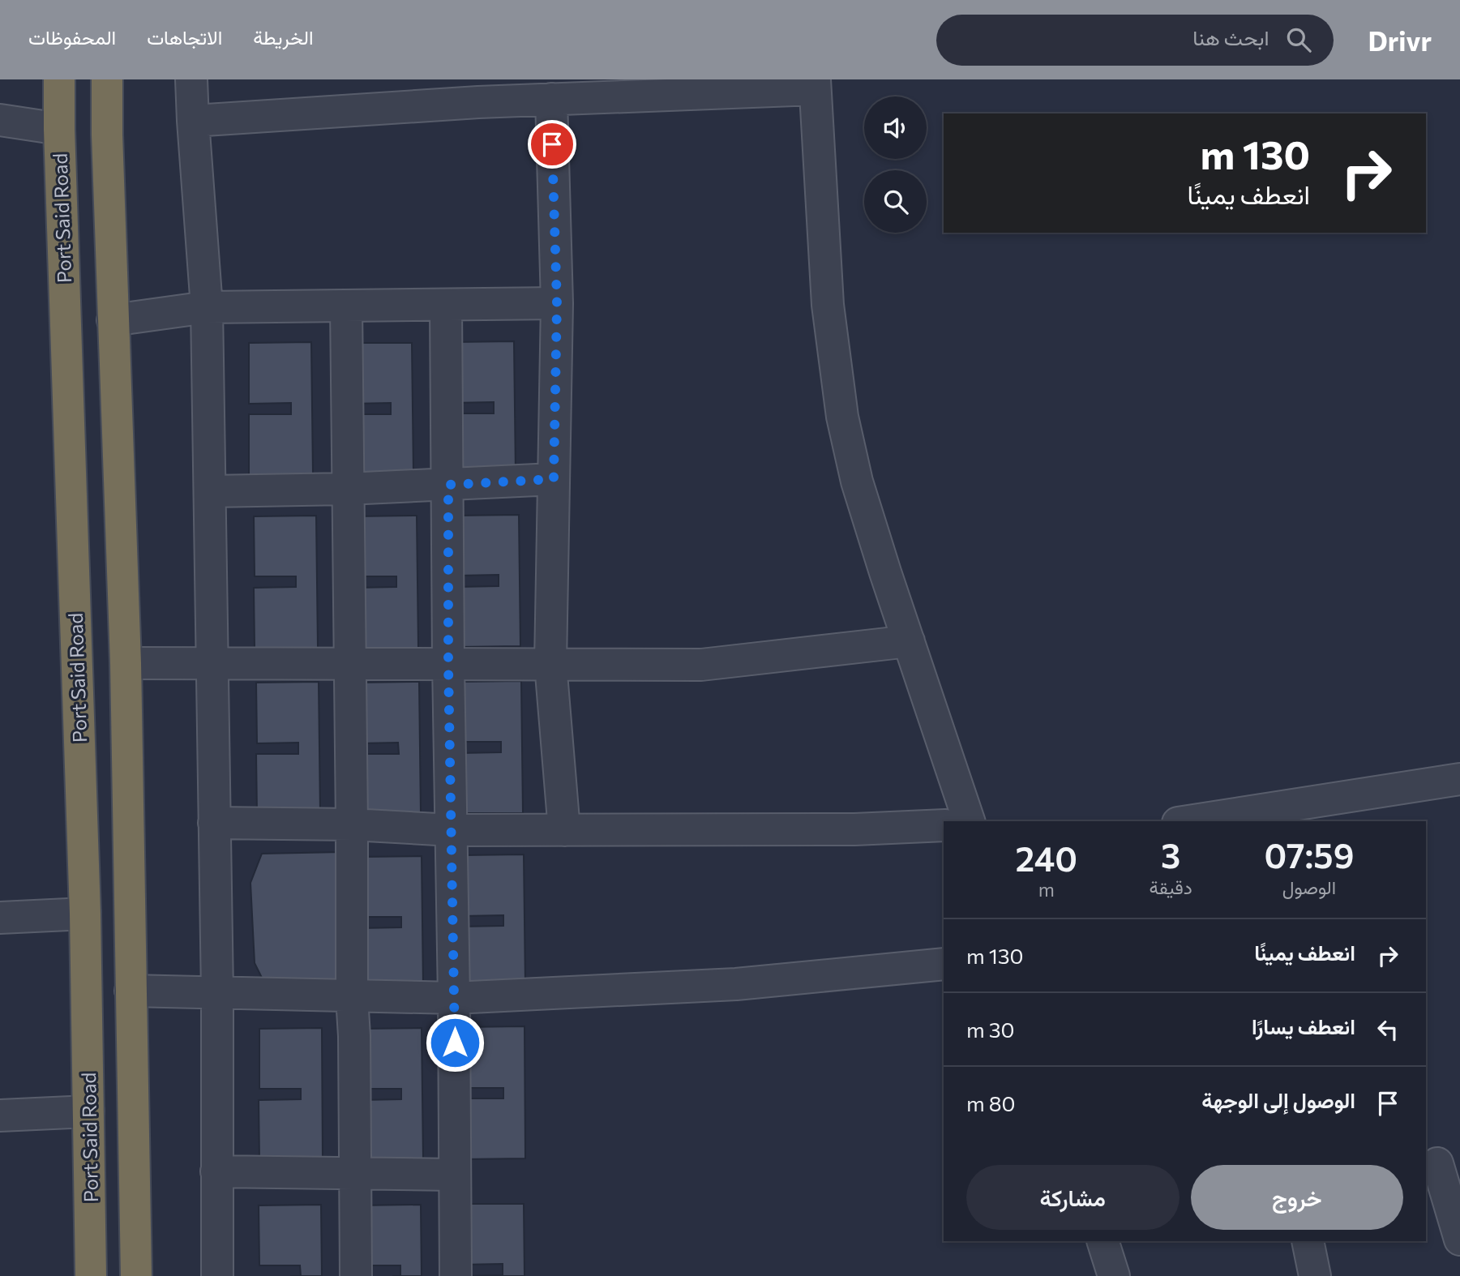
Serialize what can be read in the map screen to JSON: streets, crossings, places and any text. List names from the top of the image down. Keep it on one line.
{"streets":{"highway":["Port Said Road"]},"page":{"header":"Drivr","search":"ابحث هنا","nav":["الخريطة","الاتجاهات","المحفوظات"],"turn":["130 m","انعطف يمينًا"],"eta":["07:59","الوصول","3","دقيقة","240","m"],"list":[{"name":"انعطف يمينًا","value":"130 m"},{"name":"انعطف يسارًا","value":"30 m"},{"name":"الوصول إلى الوجهة","value":"80 m"}],"buttons":["خروج","مشاركة"]}}
